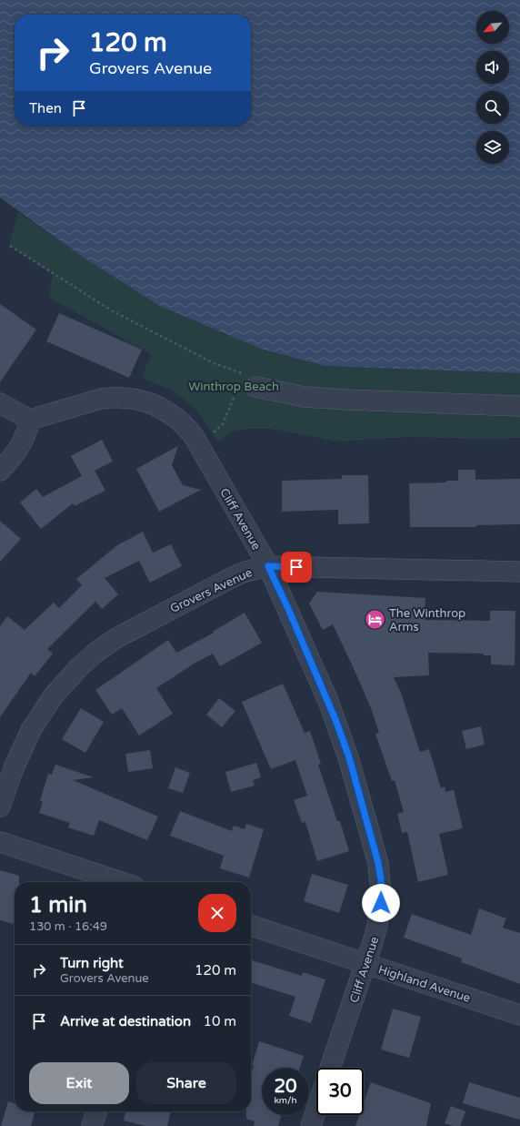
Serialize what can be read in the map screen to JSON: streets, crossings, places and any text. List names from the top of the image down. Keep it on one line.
{"streets":{"street":["Cliff Avenue","Grovers Avenue","Highland Avenue"]},"crossings":[["Cliff Avenue","Grovers Avenue"],["Cliff Avenue","Highland Avenue"]],"parks":["Winthrop Beach"],"places":{"hotel":["The Winthrop Arms"]},"north":"bottom left","page":{"turn":["120 m","Grovers Avenue"],"then":"Then","heading":["1 min","130 m · 16:49"],"list":[{"name":"Turn right","note":"Grovers Avenue","value":"120 m"},{"name":"Arrive at destination","value":"10 m"}],"buttons":["Exit","Share"],"speed":"20 km/h","limit":"30"}}
